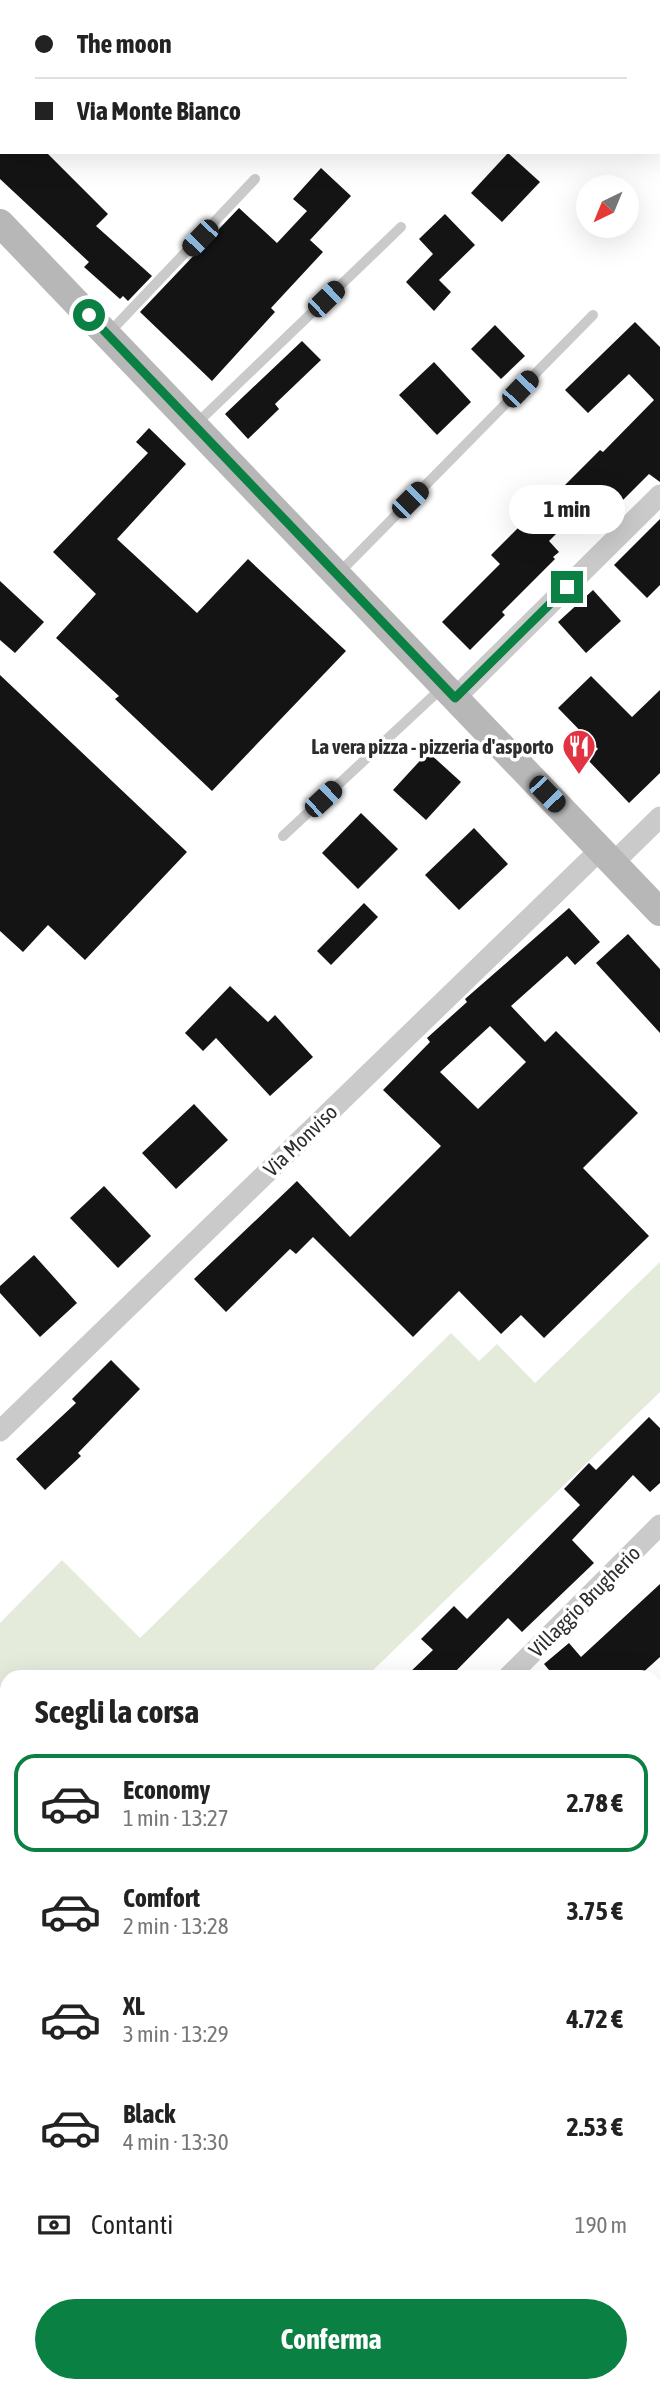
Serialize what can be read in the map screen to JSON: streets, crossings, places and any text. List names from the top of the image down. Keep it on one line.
{"streets":{"street":["Via Monviso","Villaggio Brugherio"]},"places":{"restaurant":["La vera pizza - pizzeria d'asporto"]},"north":"bottom left","page":{"banner":["The moon","Via Monte Bianco"],"bubble":"1 min","heading":"Scegli la corsa","list":[{"name":"Economy","note":"1 min · 13:27","value":"2.78 €"},{"name":"Comfort","note":"2 min · 13:28","value":"3.75 €"},{"name":"XL","note":"3 min · 13:29","value":"4.72 €"},{"name":"Black","note":"4 min · 13:30","value":"2.53 €"}],"pay":["Contanti","190 m"],"buttons":"Conferma"}}
